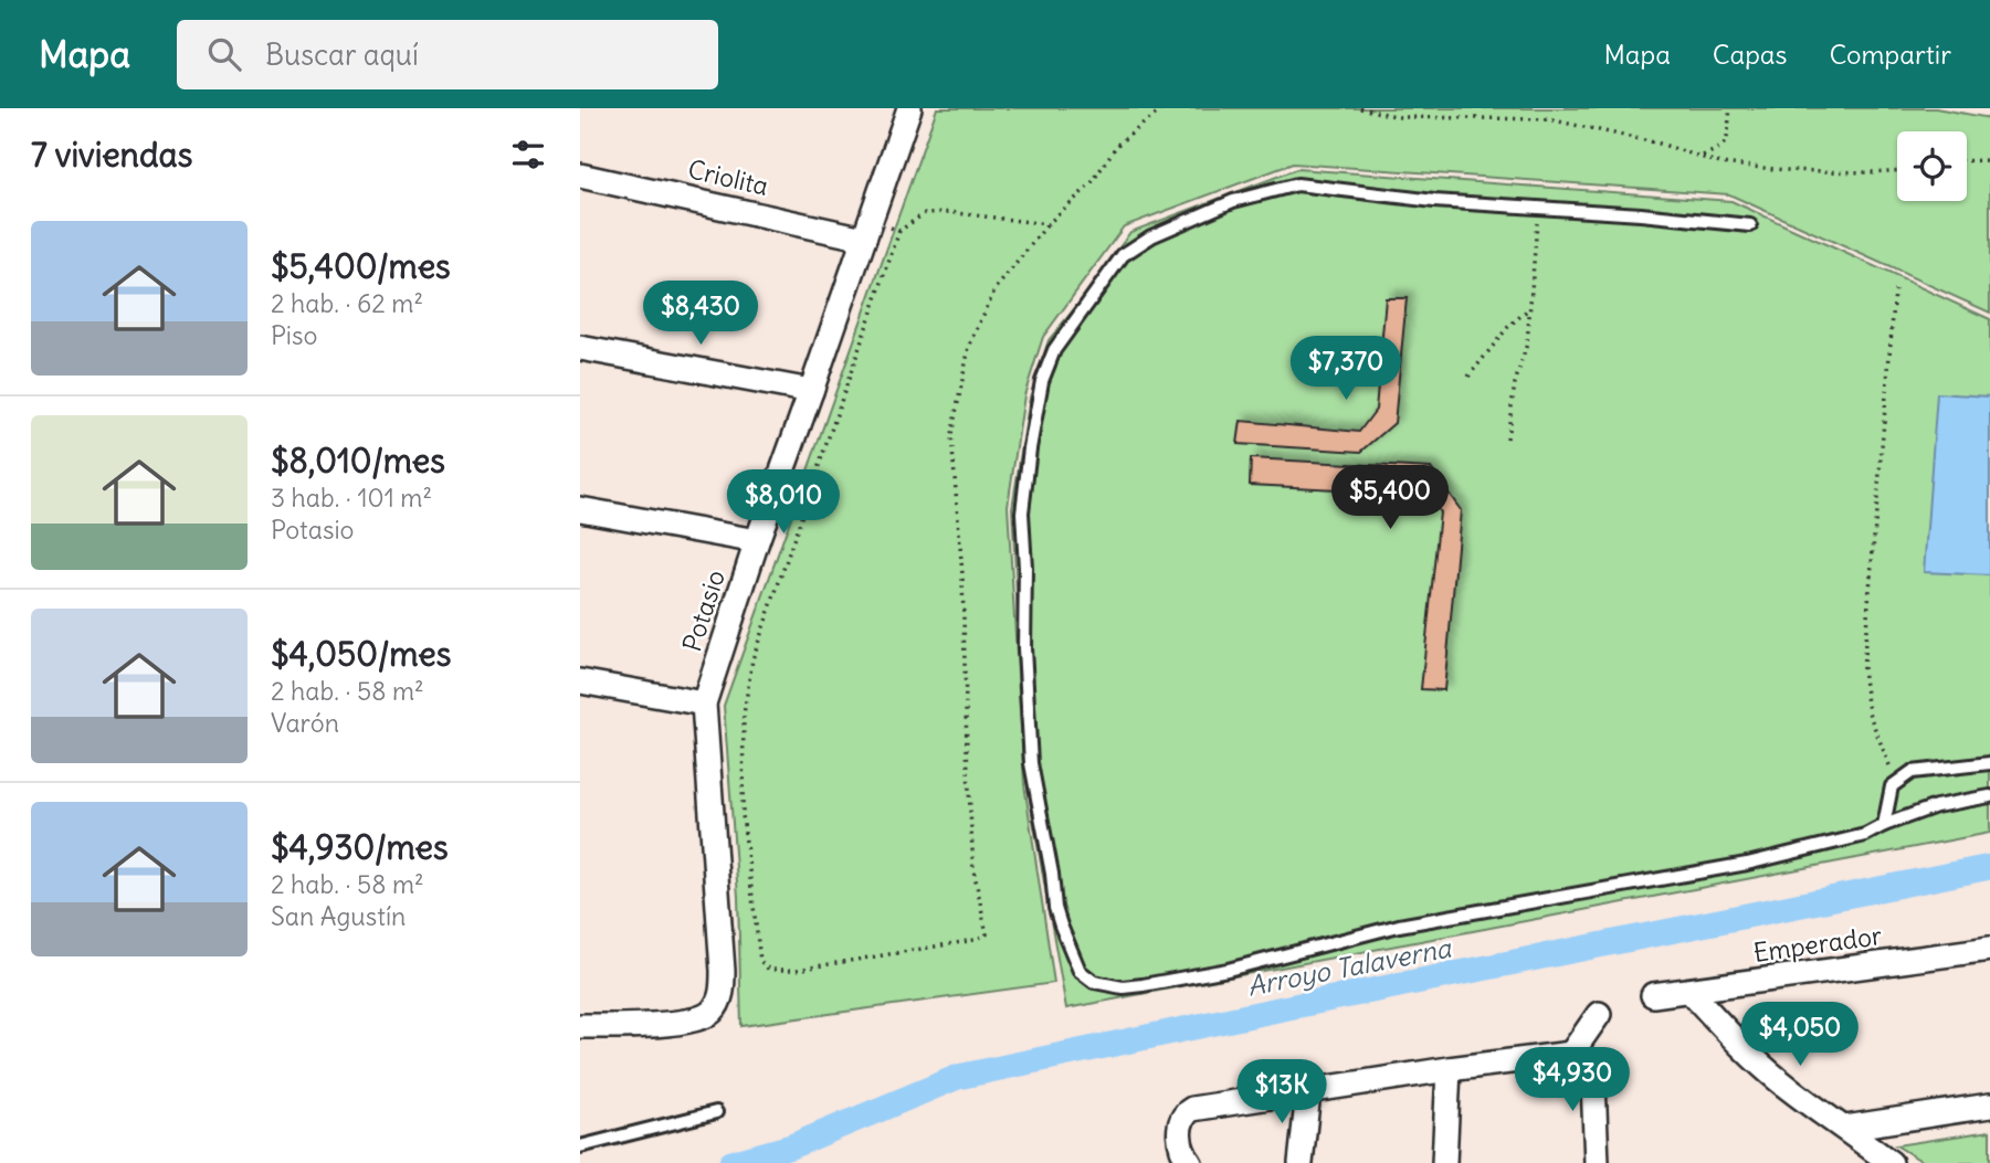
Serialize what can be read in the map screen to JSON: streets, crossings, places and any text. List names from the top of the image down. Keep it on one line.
{"streets":{"street":["Criolita","Potasio","Emperador"]},"crossings":[["Criolita","Potasio"]],"water":["Arroyo Talaverna"],"page":{"header":"Mapa","search":"Buscar aquí","nav":["Mapa","Capas","Compartir"],"heading":"7 viviendas","list":[{"name":"$5,400/mes","note":"2 hab. · 62 m² · Piso"},{"name":"$8,010/mes","note":"3 hab. · 101 m² · Potasio"},{"name":"$4,050/mes","note":"2 hab. · 58 m² · Varón"},{"name":"$4,930/mes","note":"2 hab. · 58 m² · San Agustín"}],"price":["$8,430","$7,370","$5,400","$8,010","$4,050","$4,930","$13K"]}}
